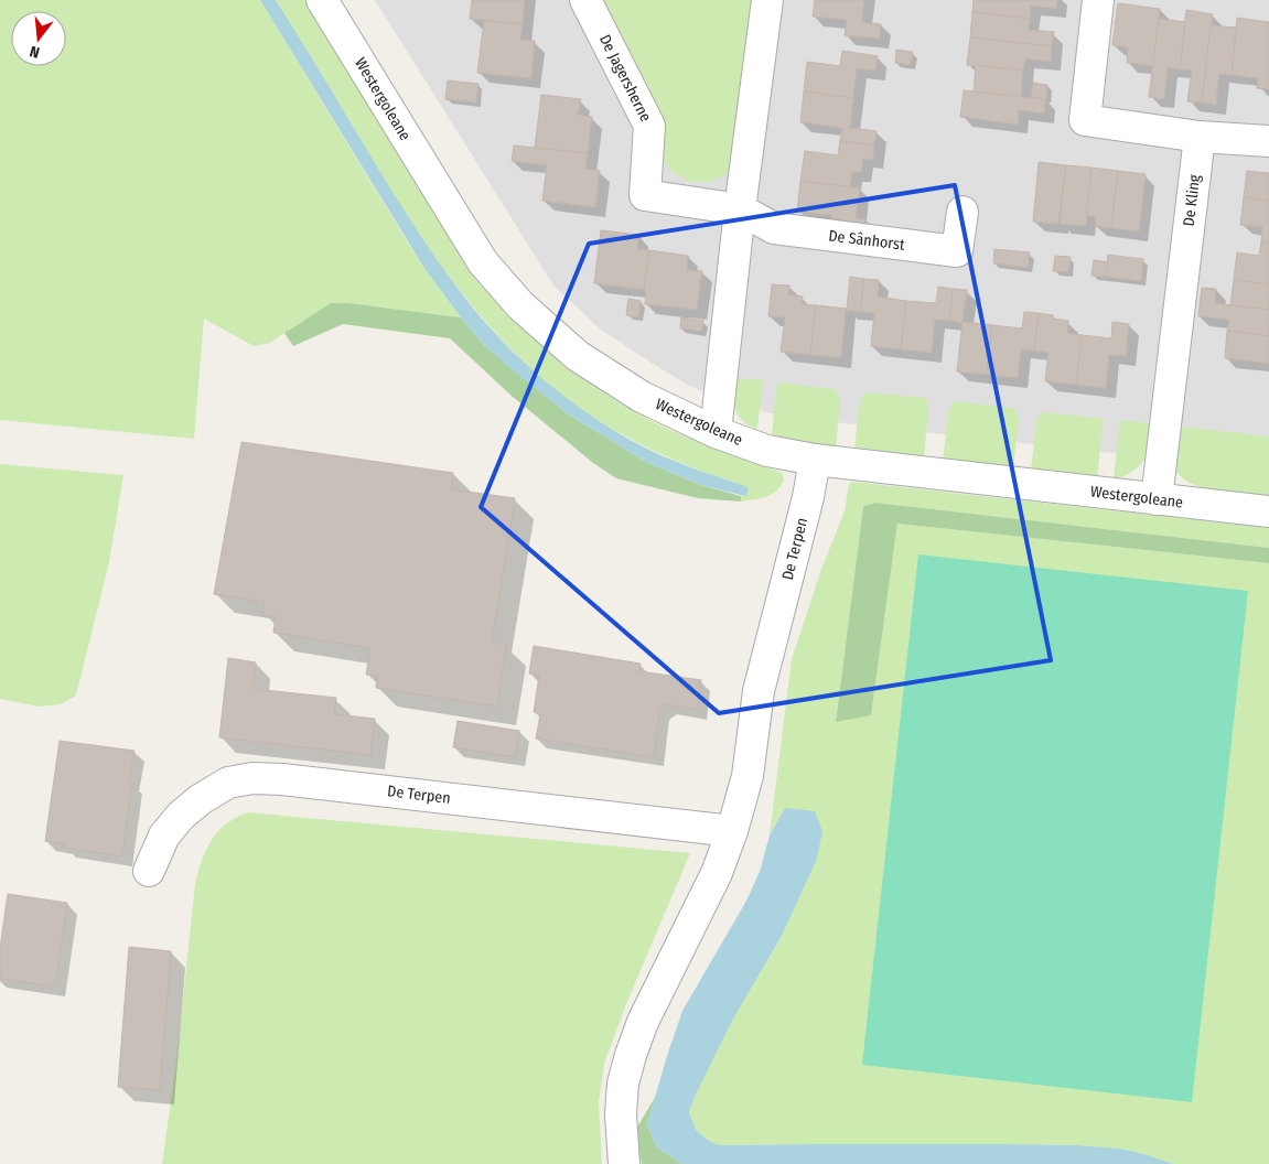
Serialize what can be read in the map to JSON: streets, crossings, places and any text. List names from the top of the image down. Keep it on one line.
{"streets":{"street":["De Jagersherne","Westergoleane","De Kling","De Sânhorst","De Terpen"]},"crossings":[["De Jagersherne","De Sânhorst"],["Westergoleane","De Kling"],["Westergoleane","De Terpen"]],"north":"bottom"}
